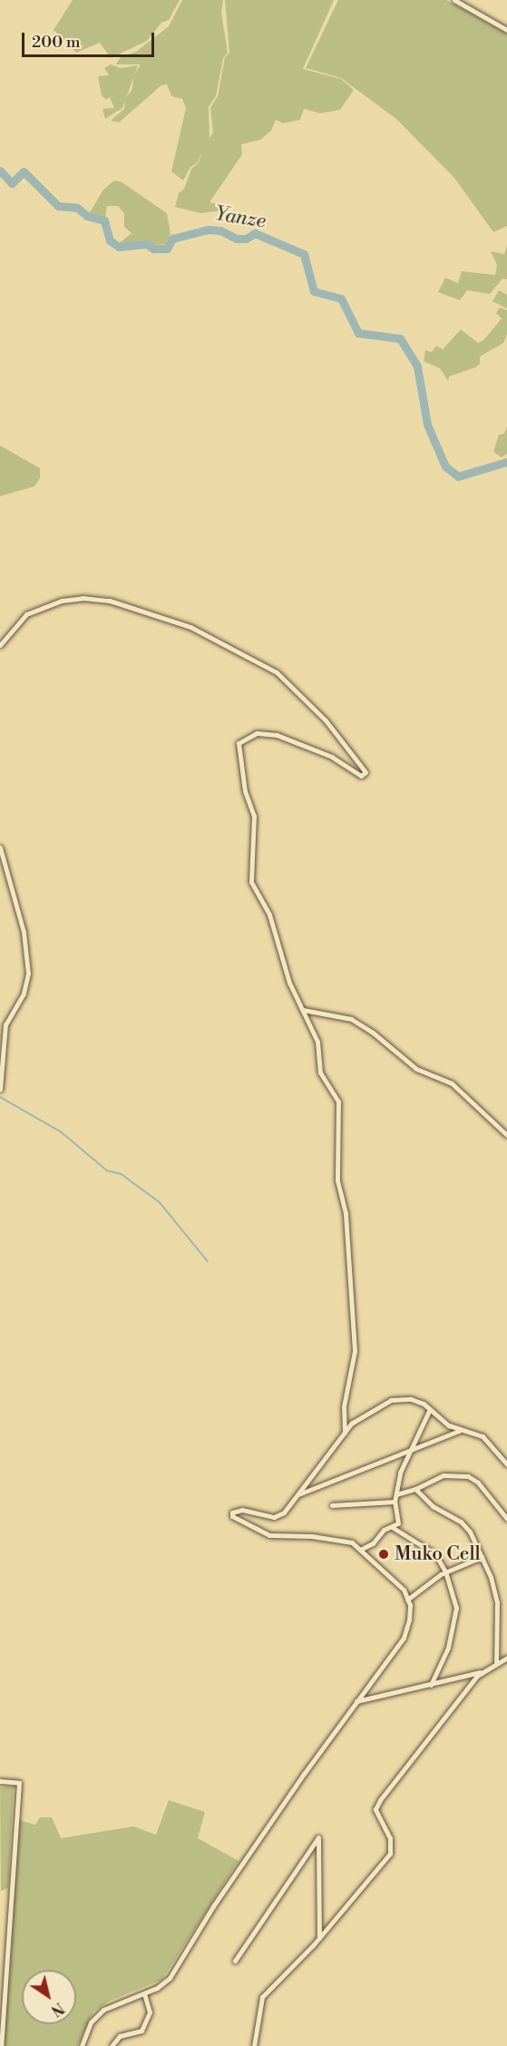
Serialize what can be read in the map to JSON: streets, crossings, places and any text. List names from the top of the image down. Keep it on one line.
{"water":["Yanze"],"places":["Muko Cell"],"scale_bar":"200 m","north":"bottom right"}
